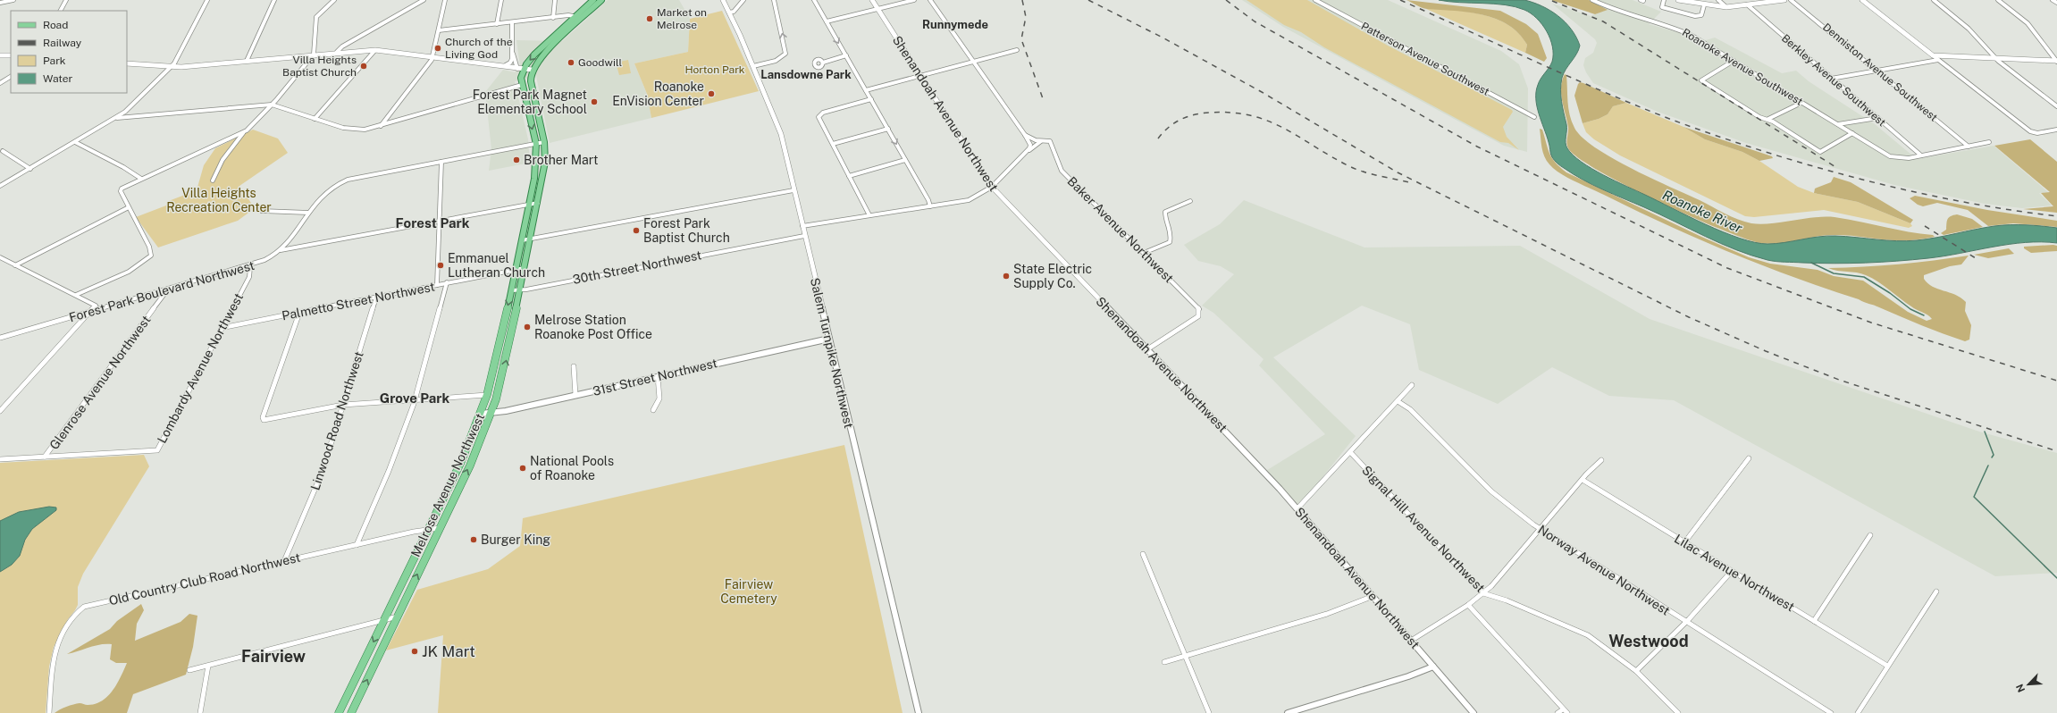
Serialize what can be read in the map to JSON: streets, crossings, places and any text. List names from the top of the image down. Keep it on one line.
{"streets":{"main road":["Melrose Avenue Northwest"],"street":["Patterson Avenue Southwest","Roanoke Avenue Southwest","Denniston Avenue Southwest","Berkley Avenue Southwest","Shenandoah Avenue Northwest","Baker Avenue Northwest","30th Street Northwest","Forest Park Boulevard Northwest","Palmetto Street Northwest","Salem Turnpike Northwest","Lombardy Avenue Northwest","31st Street Northwest","Glenrose Avenue Northwest","Linwood Road Northwest","Signal Hill Avenue Northwest","Norway Avenue Northwest","Lilac Avenue Northwest","Old Country Club Road Northwest"]},"crossings":[["Roanoke Avenue Southwest","Denniston Avenue Southwest"],["Roanoke Avenue Southwest","Berkley Avenue Southwest"],["Shenandoah Avenue Northwest","Baker Avenue Northwest"],["30th Street Northwest","Salem Turnpike Northwest"],["30th Street Northwest","Melrose Avenue Northwest"],["Forest Park Boulevard Northwest","Lombardy Avenue Northwest"],["Forest Park Boulevard Northwest","Glenrose Avenue Northwest"],["Forest Park Boulevard Northwest","Melrose Avenue Northwest"],["Palmetto Street Northwest","Lombardy Avenue Northwest"],["Palmetto Street Northwest","Linwood Road Northwest"],["Palmetto Street Northwest","Melrose Avenue Northwest"],["Salem Turnpike Northwest","31st Street Northwest"],["Lombardy Avenue Northwest","Glenrose Avenue Northwest"],["31st Street Northwest","Melrose Avenue Northwest"],["Linwood Road Northwest","Old Country Club Road Northwest"],["Melrose Avenue Northwest","Old Country Club Road Northwest"]],"districts":["Runnymede","Lansdowne Park","Forest Park","Grove Park","Westwood","Fairview"],"water":["Roanoke River"],"parks":["Horton Park","Villa Heights Recreation Center","Fairview Cemetery"],"places":["Market on Melrose","Church of the Living God","Goodwill","Villa Heights Baptist Church","Roanoke EnVision Center","Forest Park Magnet Elementary School","Brother Mart","Forest Park Baptist Church","Emmanuel Lutheran Church","State Electric Supply Co.","Melrose Station Roanoke Post Office","National Pools of Roanoke","Burger King","JK Mart"],"legend":["Road","Railway","Park","Water"],"north":"bottom left"}
